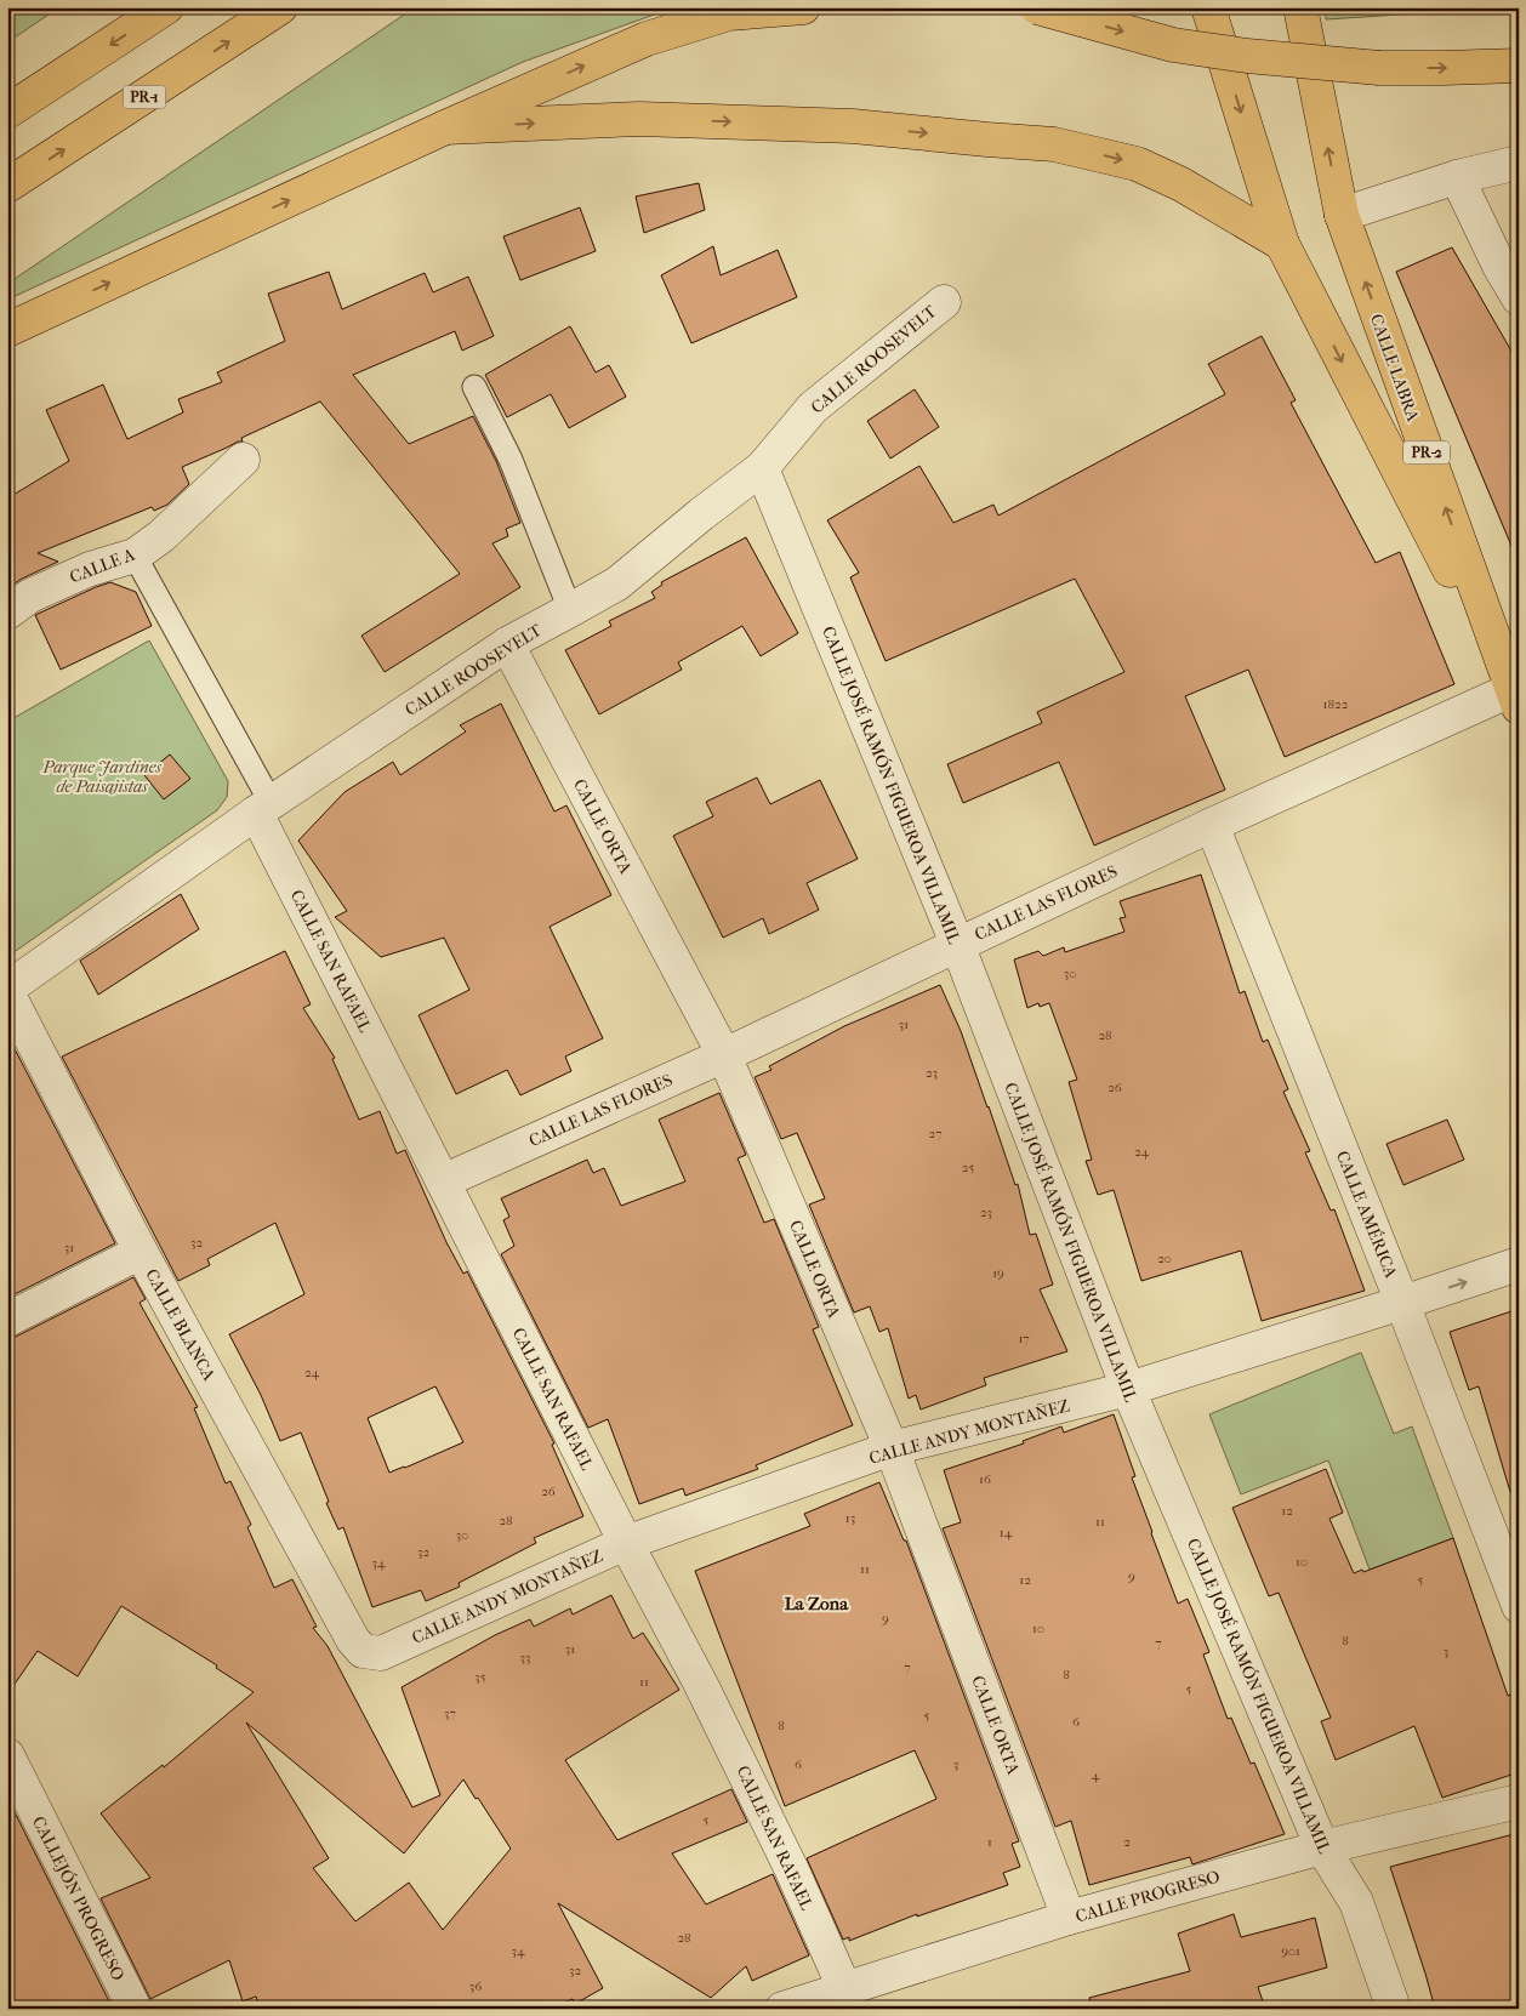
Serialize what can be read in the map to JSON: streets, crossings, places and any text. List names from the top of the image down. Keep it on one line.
{"streets":{"main road":["PR-1","CALLE LABRA","PR-2"],"street":["CALLE ROOSEVELT","CALLE A","CALLE JOSÉ RAMÓN FIGUEROA VILLAMIL","CALLE ORTA","CALLE LAS FLORES","CALLE SAN RAFAEL","CALLE AMÉRICA","CALLE BLANCA","CALLE ANDY MONTAÑEZ","CALLE PROGRESO","CALLEJÓN PROGRESO"]},"crossings":[["CALLE ROOSEVELT","CALLE JOSÉ RAMÓN FIGUEROA VILLAMIL"],["CALLE ROOSEVELT","CALLE ORTA"],["CALLE ROOSEVELT","CALLE SAN RAFAEL"],["CALLE ROOSEVELT","CALLE BLANCA"],["CALLE LABRA","PR-2"],["CALLE LABRA","CALLE LAS FLORES"],["PR-2","CALLE LAS FLORES"],["CALLE JOSÉ RAMÓN FIGUEROA VILLAMIL","CALLE LAS FLORES"],["CALLE JOSÉ RAMÓN FIGUEROA VILLAMIL","CALLE ANDY MONTAÑEZ"],["CALLE JOSÉ RAMÓN FIGUEROA VILLAMIL","CALLE PROGRESO"],["CALLE ORTA","CALLE LAS FLORES"],["CALLE ORTA","CALLE ANDY MONTAÑEZ"],["CALLE ORTA","CALLE PROGRESO"],["CALLE LAS FLORES","CALLE SAN RAFAEL"],["CALLE LAS FLORES","CALLE AMÉRICA"],["CALLE SAN RAFAEL","CALLE ANDY MONTAÑEZ"],["CALLE SAN RAFAEL","CALLE PROGRESO"],["CALLE AMÉRICA","CALLE ANDY MONTAÑEZ"],["CALLE BLANCA","CALLE ANDY MONTAÑEZ"]],"districts":["La Zona"],"parks":["Parque Jardines de Paisajistas"],"house_numbers":["1822","30","31","28","23","26","27","24","25","23","32","31","20","19","17","24","16","26","12","13","28","11","14","30","32","10","34","11","9","12","5","9","10","8","7","31","3","33","7","8","35","11","5","37","5","6","8","6","3","4","5","1","2","28","34","901","32","36"]}
